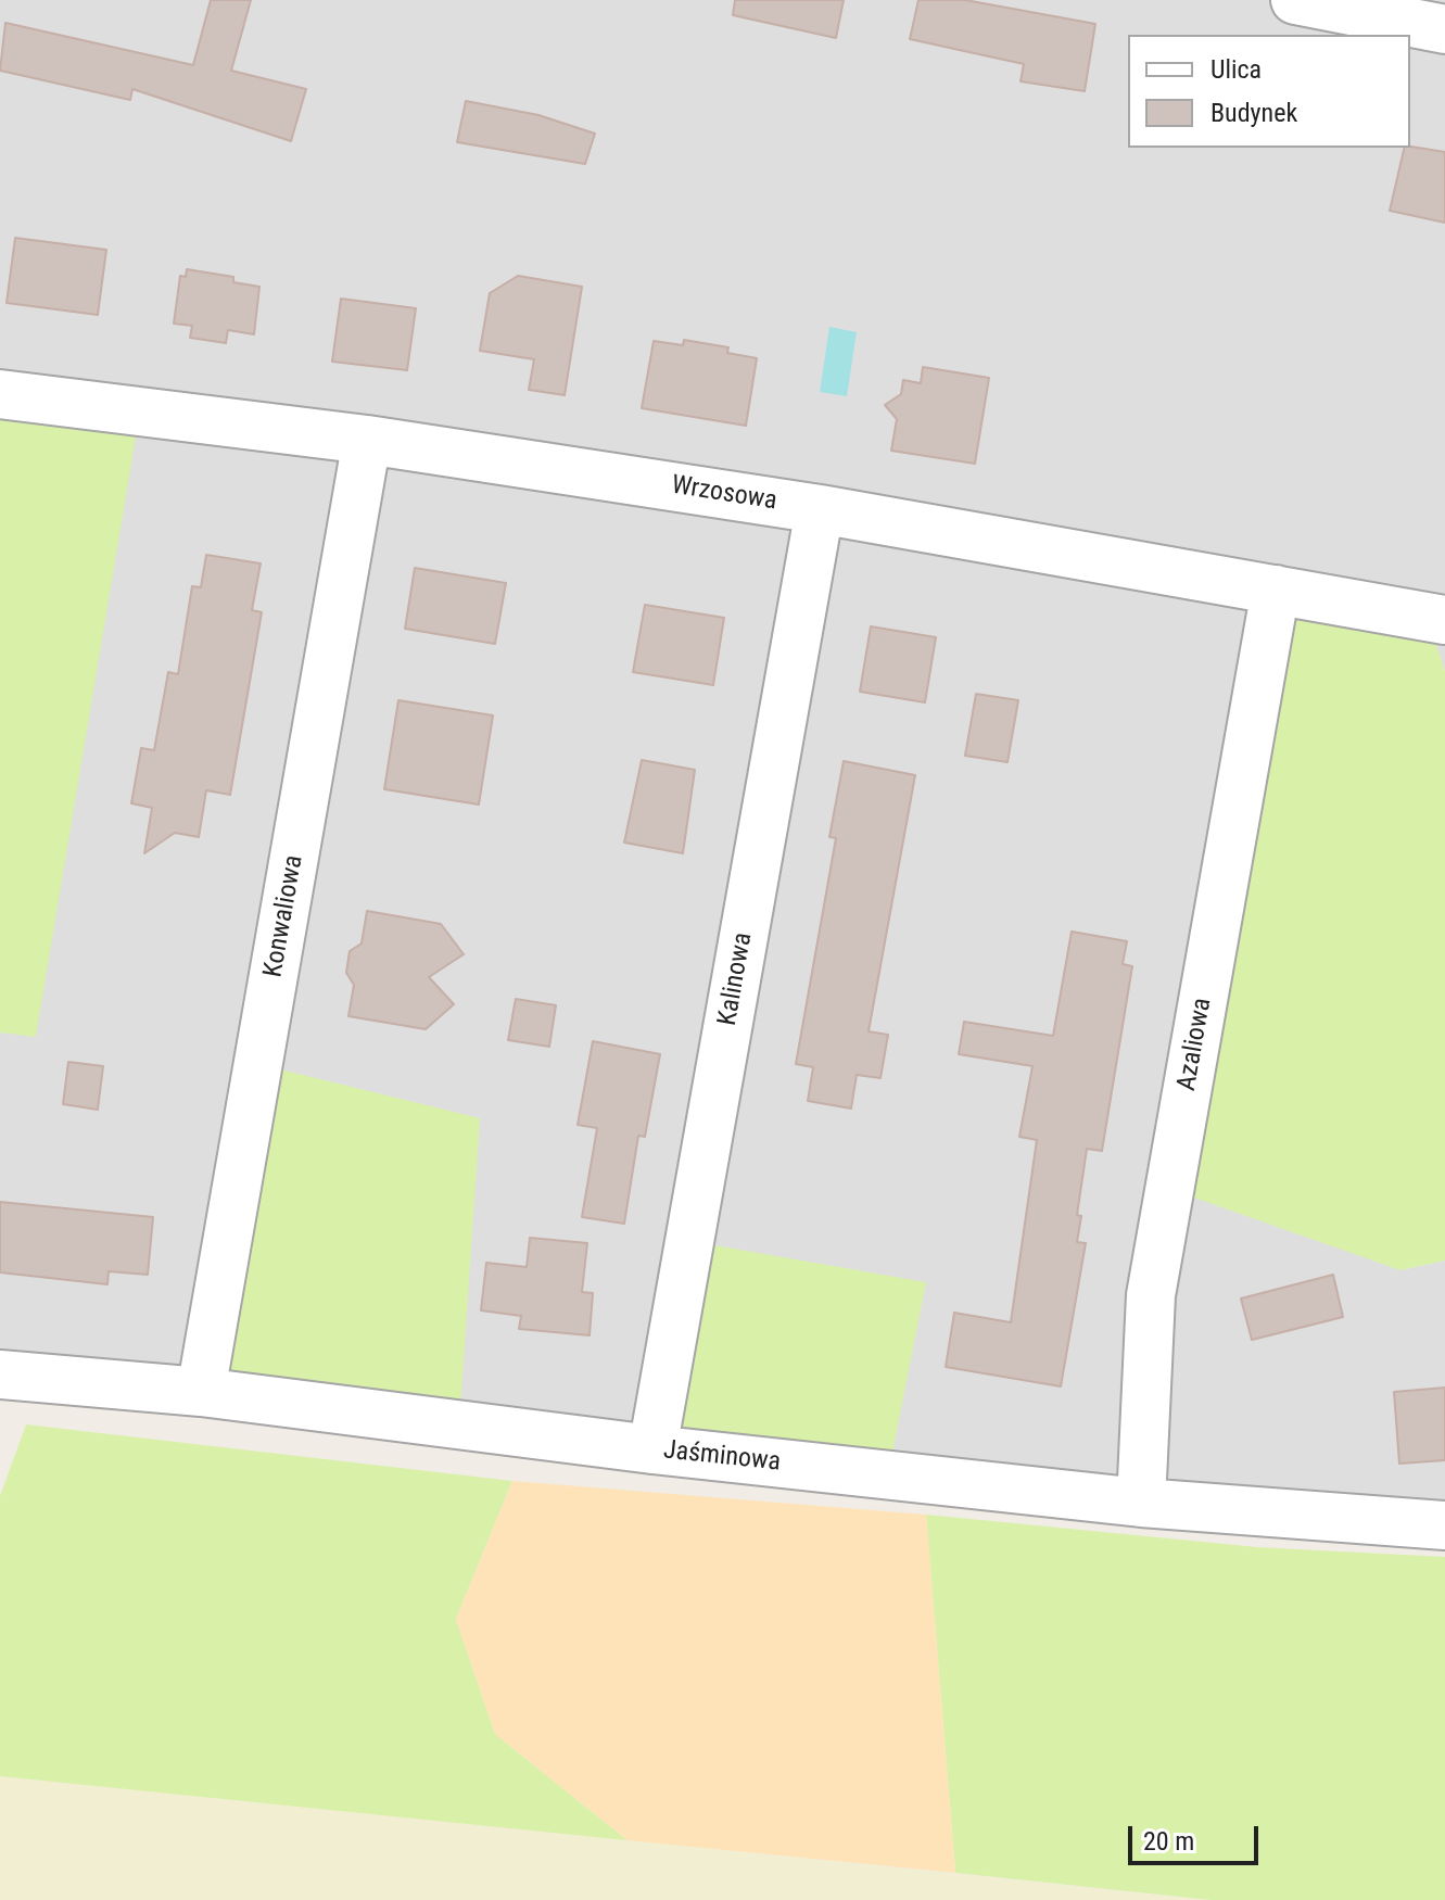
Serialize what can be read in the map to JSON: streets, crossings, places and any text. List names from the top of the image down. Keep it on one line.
{"streets":{"street":["Wrzosowa","Konwaliowa","Kalinowa","Azaliowa","Jaśminowa"]},"crossings":[["Wrzosowa","Konwaliowa"],["Wrzosowa","Kalinowa"],["Wrzosowa","Azaliowa"],["Konwaliowa","Jaśminowa"],["Kalinowa","Jaśminowa"],["Azaliowa","Jaśminowa"]],"legend":["Ulica","Budynek"],"scale_bar":"20 m"}
